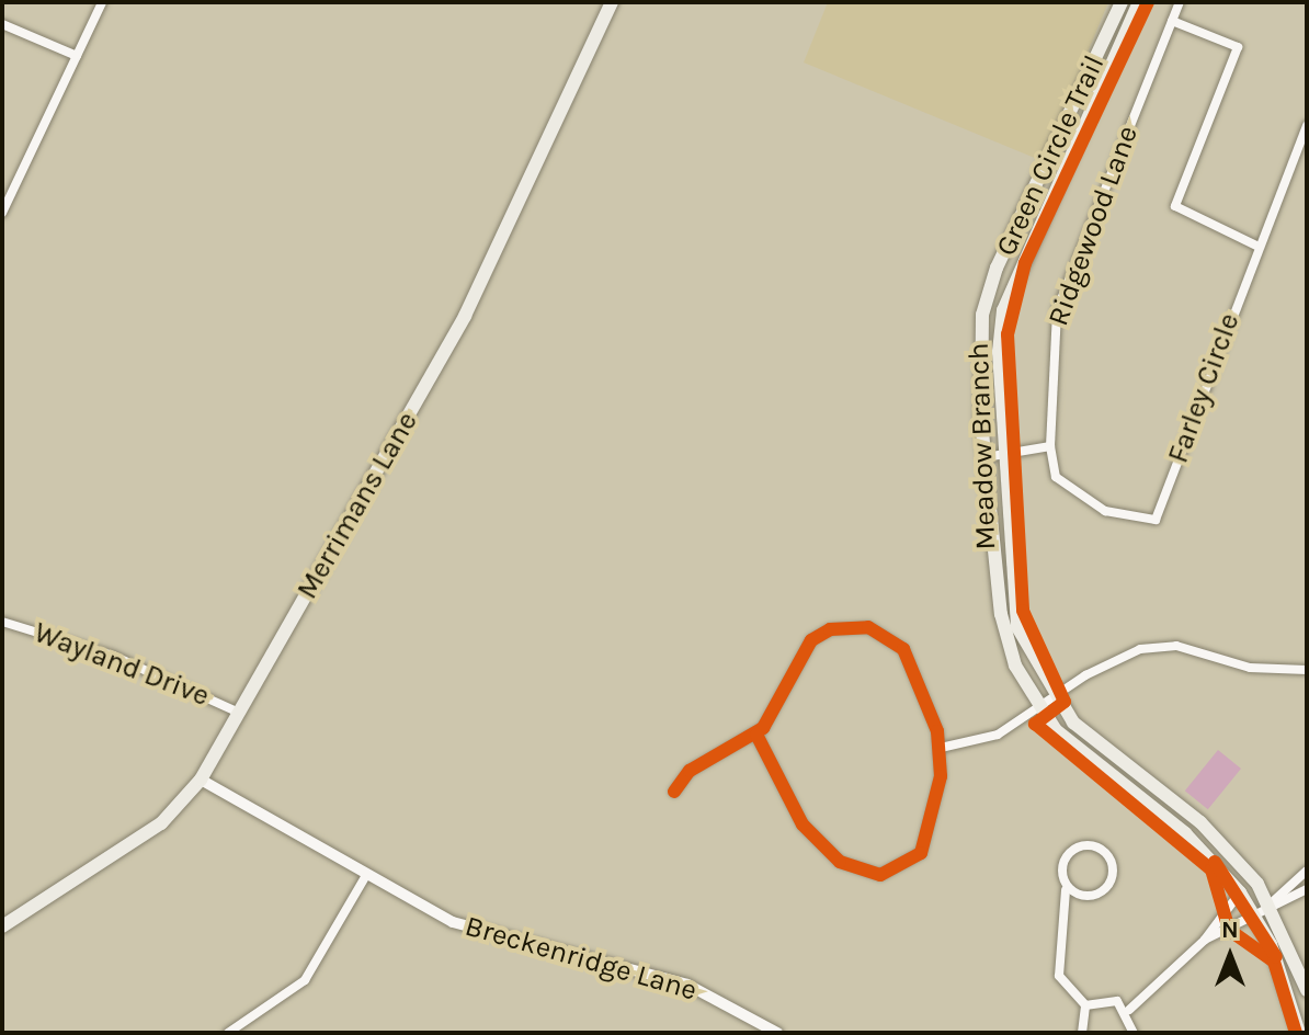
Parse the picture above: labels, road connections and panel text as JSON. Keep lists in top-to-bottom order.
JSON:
{
  "streets": {
    "main road": ["Meadow Branch", "Merrimans Lane"],
    "street": [
      "Ridgewood Lane",
      "Farley Circle",
      "Wayland Drive",
      "Breckenridge Lane"
    ],
    "cycle path": ["Green Circle Trail"]
  },
  "crossings": [
    ["Ridgewood Lane", "Farley Circle"],
    ["Merrimans Lane", "Wayland Drive"],
    ["Merrimans Lane", "Breckenridge Lane"]
  ],
  "north": "top"
}
